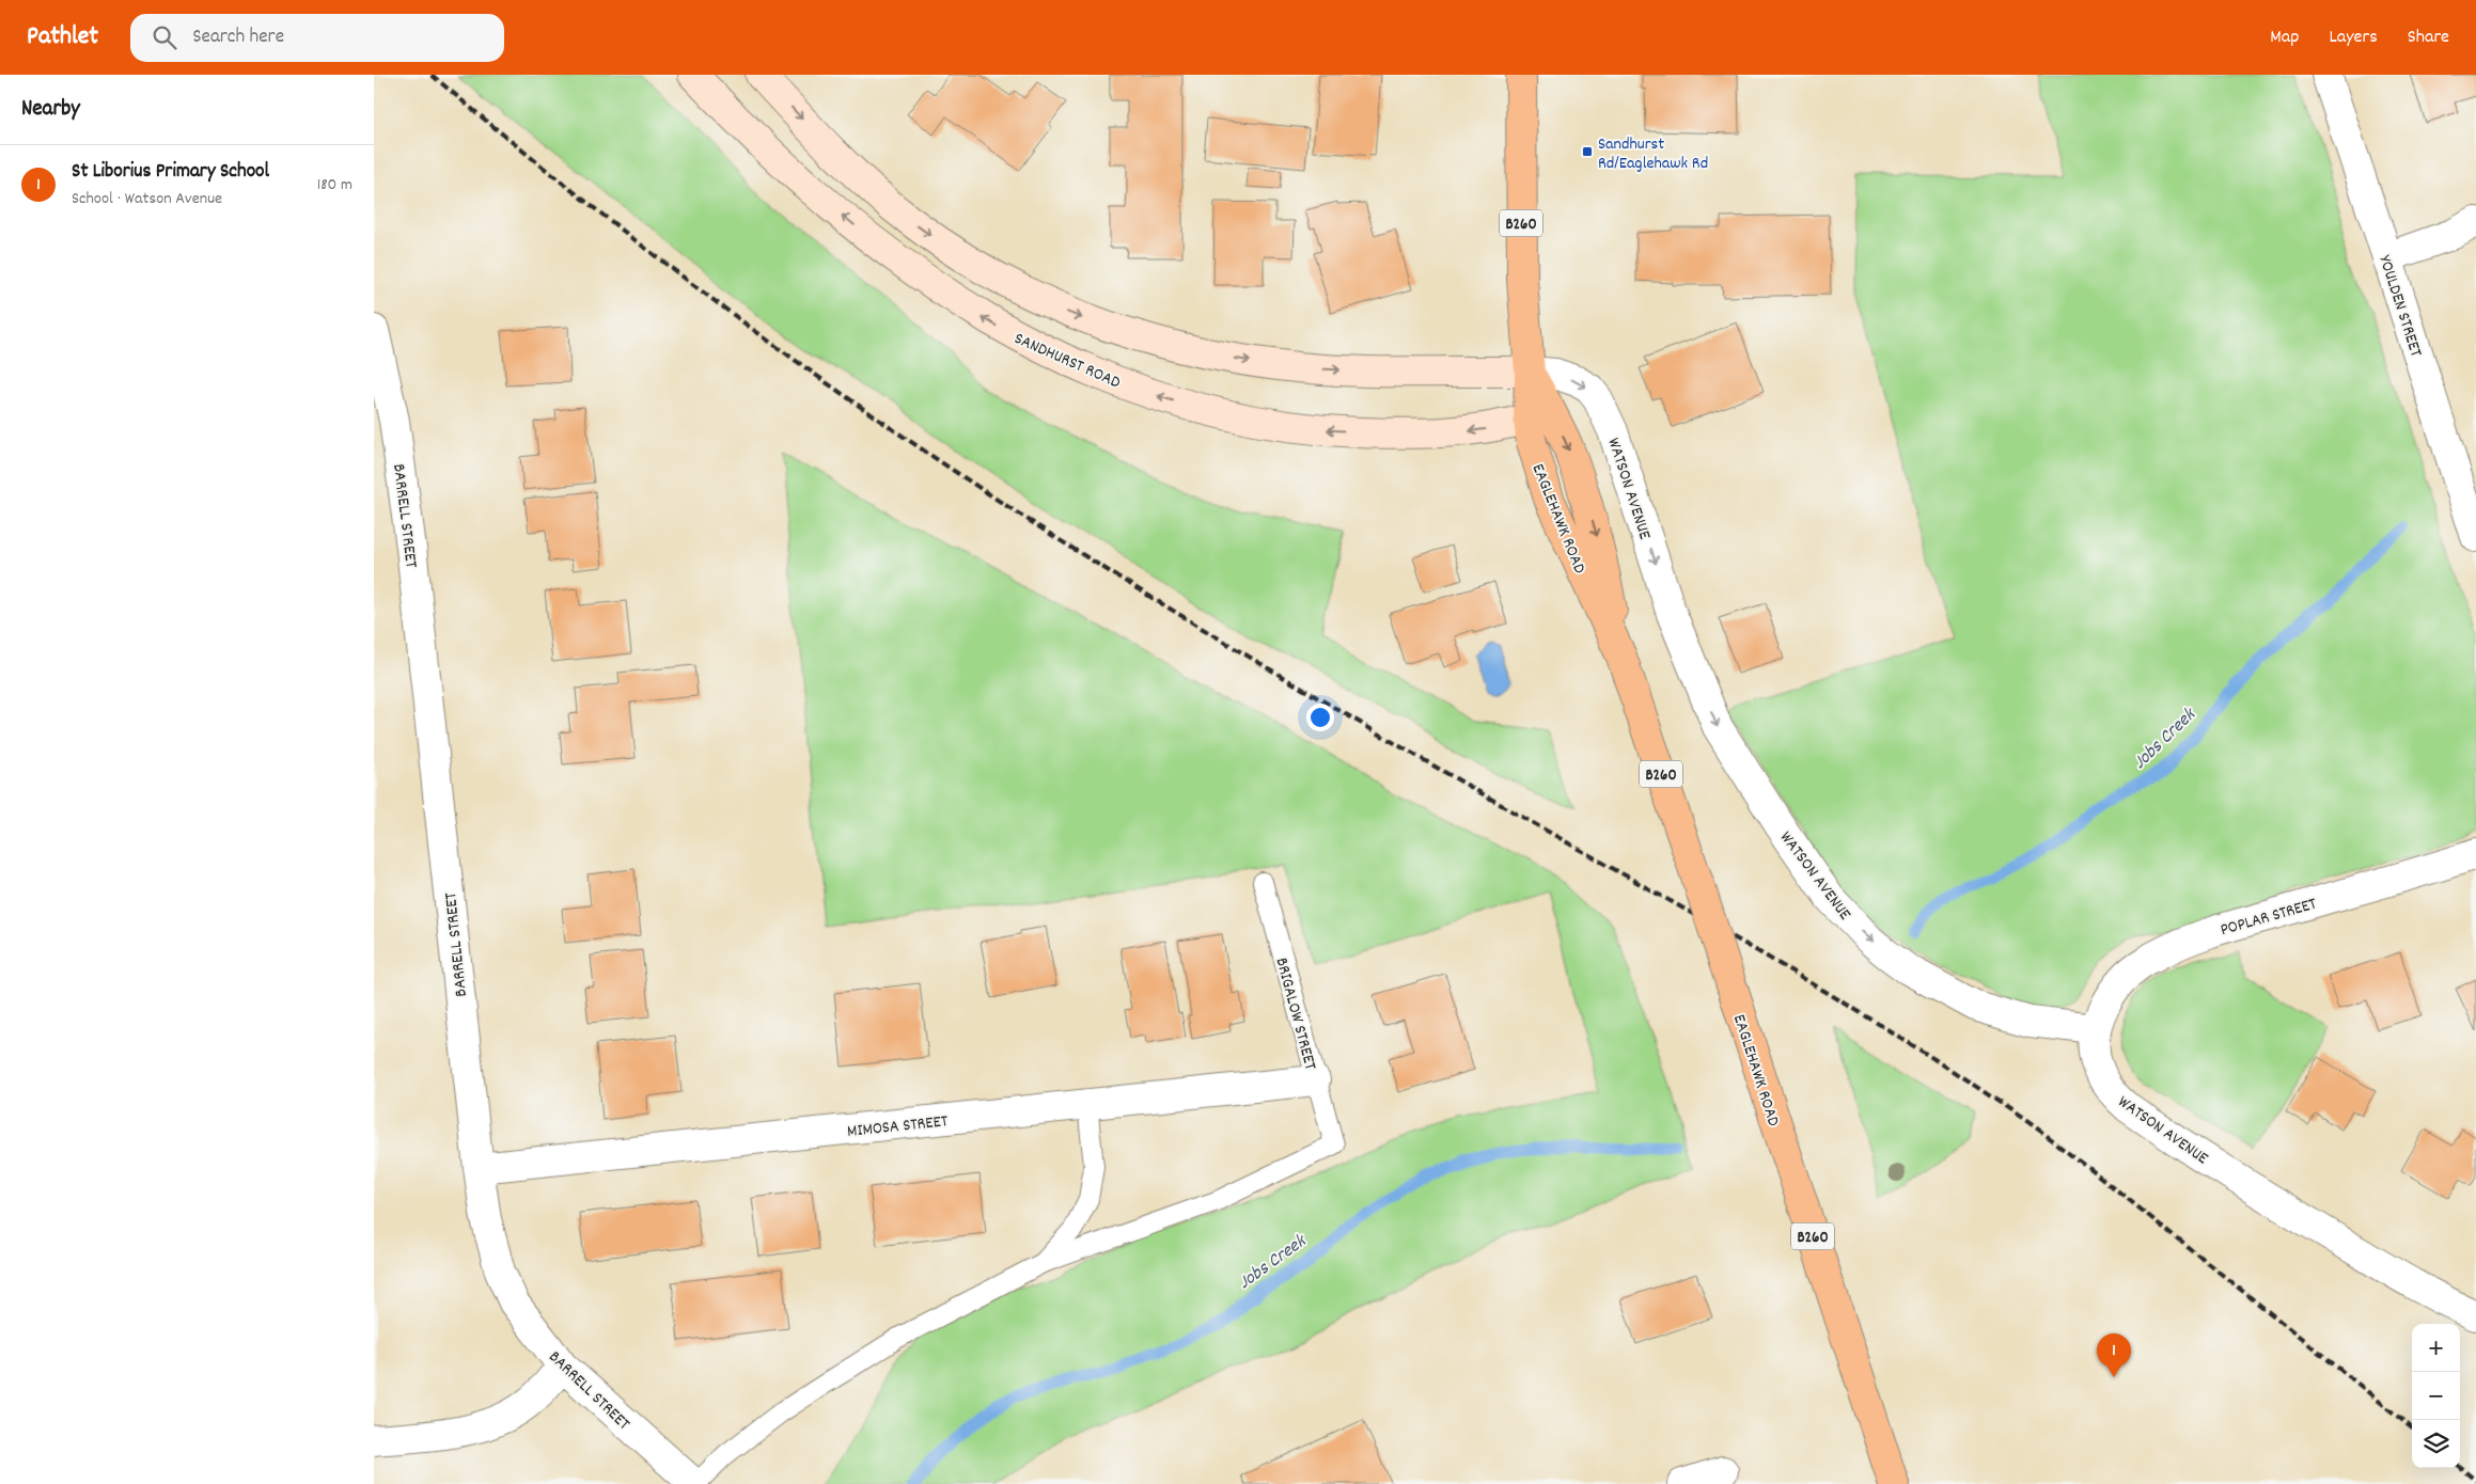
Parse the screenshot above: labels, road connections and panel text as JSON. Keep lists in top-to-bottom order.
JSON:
{
  "streets": {
    "main road": ["B260", "SANDHURST ROAD", "EAGLEHAWK ROAD"],
    "street": [
      "YOULDEN STREET",
      "WATSON AVENUE",
      "BARRELL STREET",
      "POPLAR STREET",
      "MIMOSA STREET"
    ],
    "lane": ["BRIGALOW STREET"]
  },
  "crossings": [
    ["SANDHURST ROAD", "EAGLEHAWK ROAD"],
    ["WATSON AVENUE", "EAGLEHAWK ROAD"],
    ["WATSON AVENUE", "POPLAR STREET"],
    ["BARRELL STREET", "MIMOSA STREET"],
    ["BRIGALOW STREET", "MIMOSA STREET"]
  ],
  "one_way": ["WATSON AVENUE"],
  "water": ["Jobs Creek"],
  "places": {
    "transit": ["Sandhurst Rd/Eaglehawk Rd"]
  },
  "page": {
    "header": "Pathlet",
    "search": "Search here",
    "nav": ["Map", "Layers", "Share"],
    "heading": "Nearby",
    "list": [
      {
        "mark": "1",
        "name": "St Liborius Primary School",
        "note": "School · Watson Avenue",
        "value": "180 m"
      }
    ],
    "map_buttons": ["+", "−"],
    "pins": "1"
  }
}
